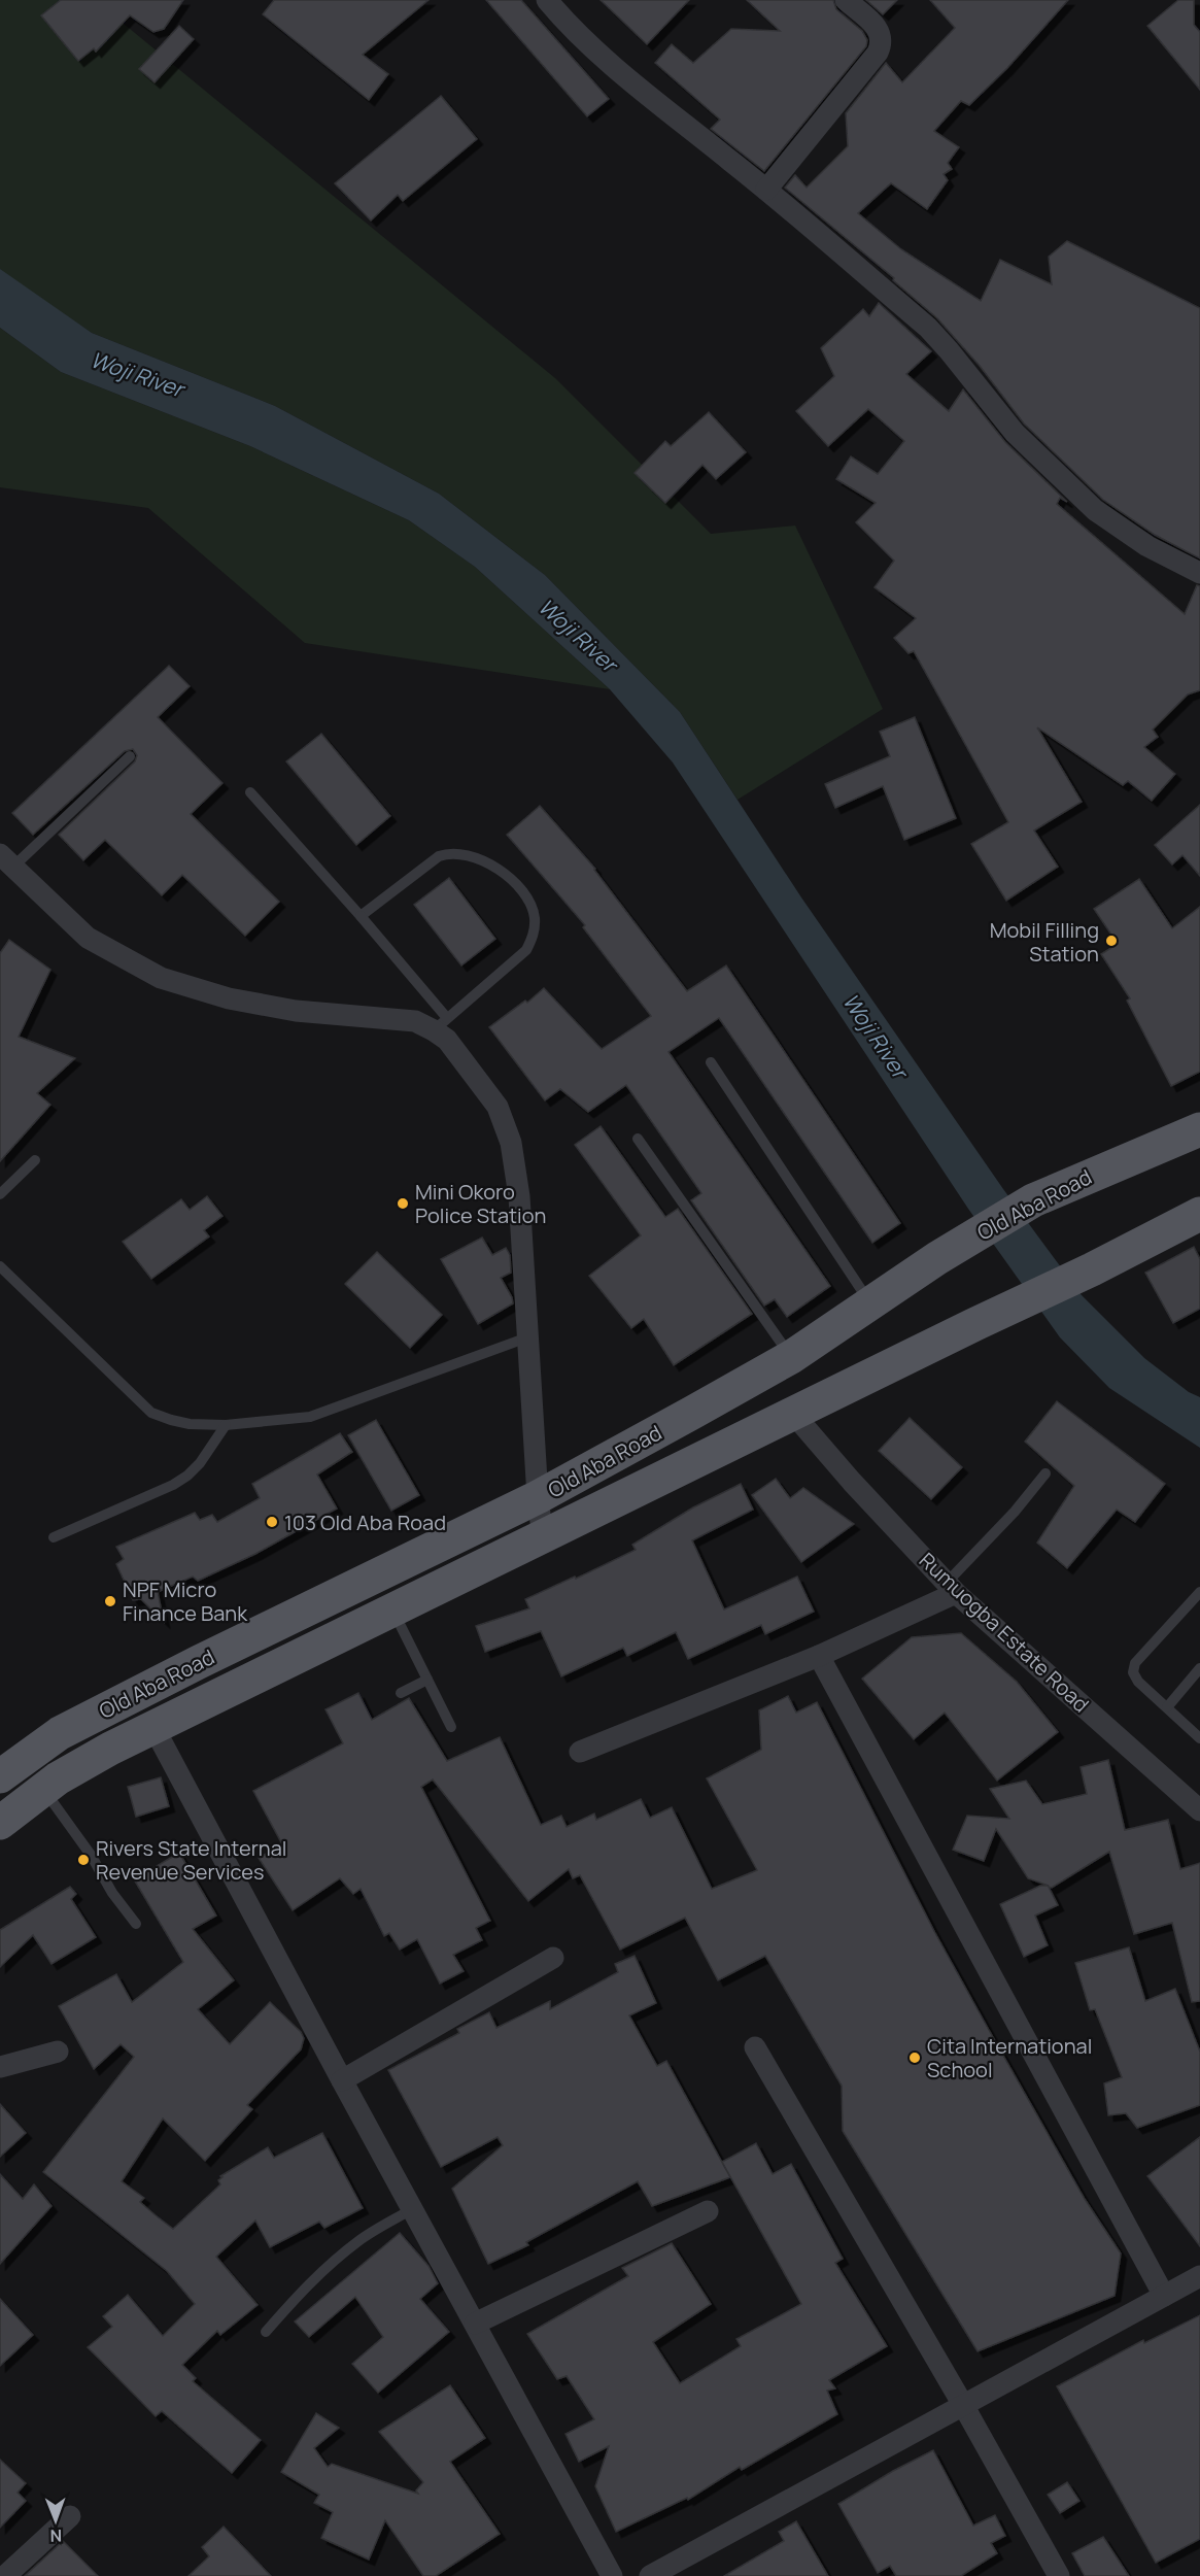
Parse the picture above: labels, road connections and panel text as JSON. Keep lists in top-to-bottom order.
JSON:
{
  "streets": {
    "main road": ["Old Aba Road"],
    "street": ["Rumuogba Estate Road"]
  },
  "crossings": [
    ["Old Aba Road", "Rumuogba Estate Road"]
  ],
  "water": ["Woji River"],
  "places": [
    "Mobil Filling Station",
    "Mini Okoro Police Station",
    "103 Old Aba Road",
    "NPF Micro Finance Bank",
    "Rivers State Internal Revenue Services",
    "Cita International School"
  ],
  "north": "bottom"
}
